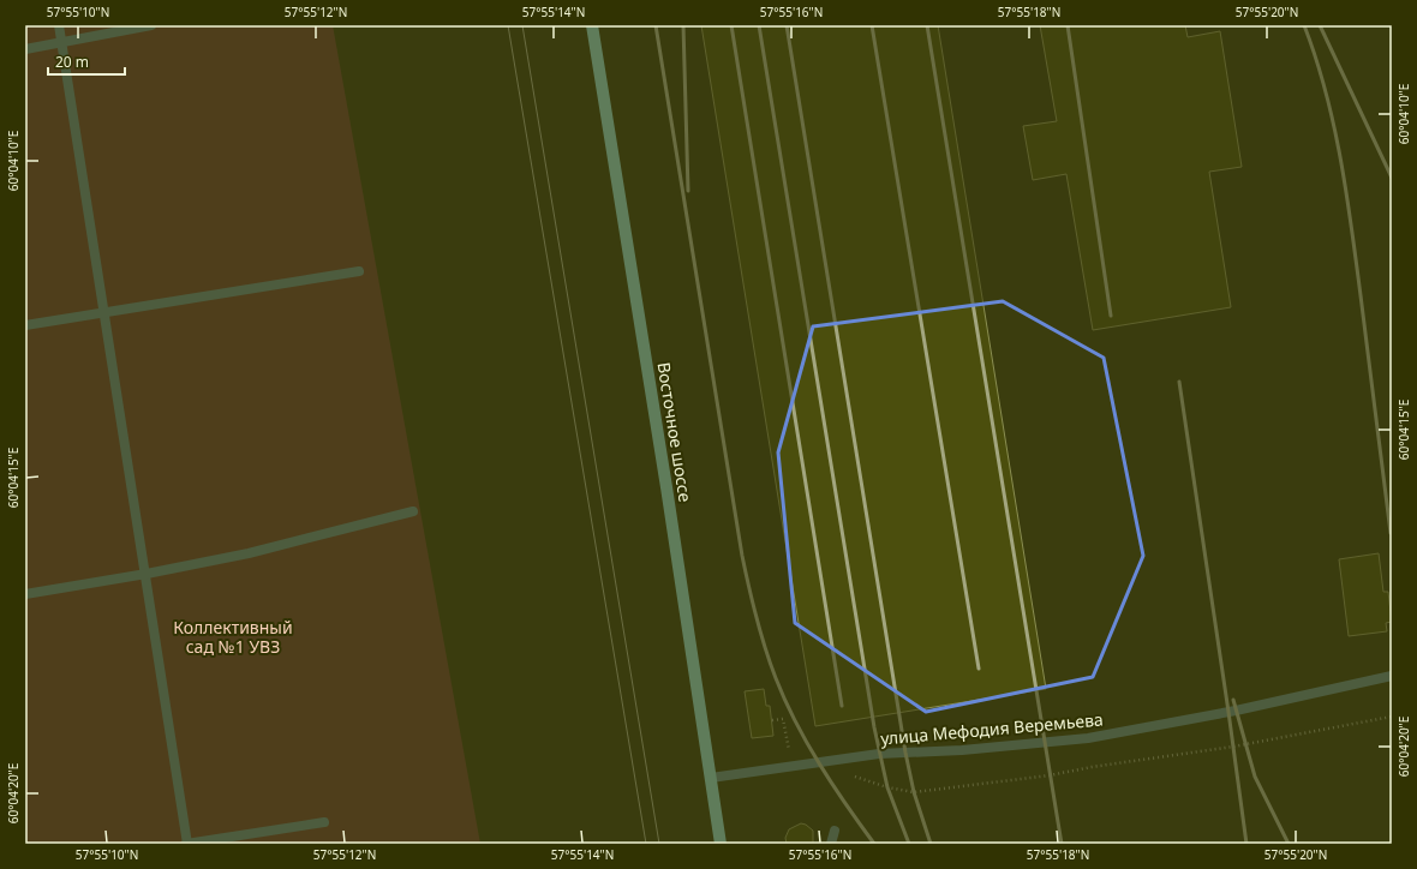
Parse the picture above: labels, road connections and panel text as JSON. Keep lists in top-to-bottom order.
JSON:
{
  "streets": {
    "main road": ["Восточное шоссе"],
    "street": ["улица Мефодия Веремьева"]
  },
  "crossings": [
    ["Восточное шоссе", "улица Мефодия Веремьева"]
  ],
  "parks": ["Коллективный сад №1 УВЗ"],
  "scale_bar": "20 m",
  "coordinates": [
    "57°55'10\"N",
    "57°55'12\"N",
    "57°55'14\"N",
    "57°55'16\"N",
    "57°55'18\"N",
    "57°55'20\"N",
    "60°04'10\"E",
    "60°04'15\"E",
    "60°04'20\"E"
  ]
}
